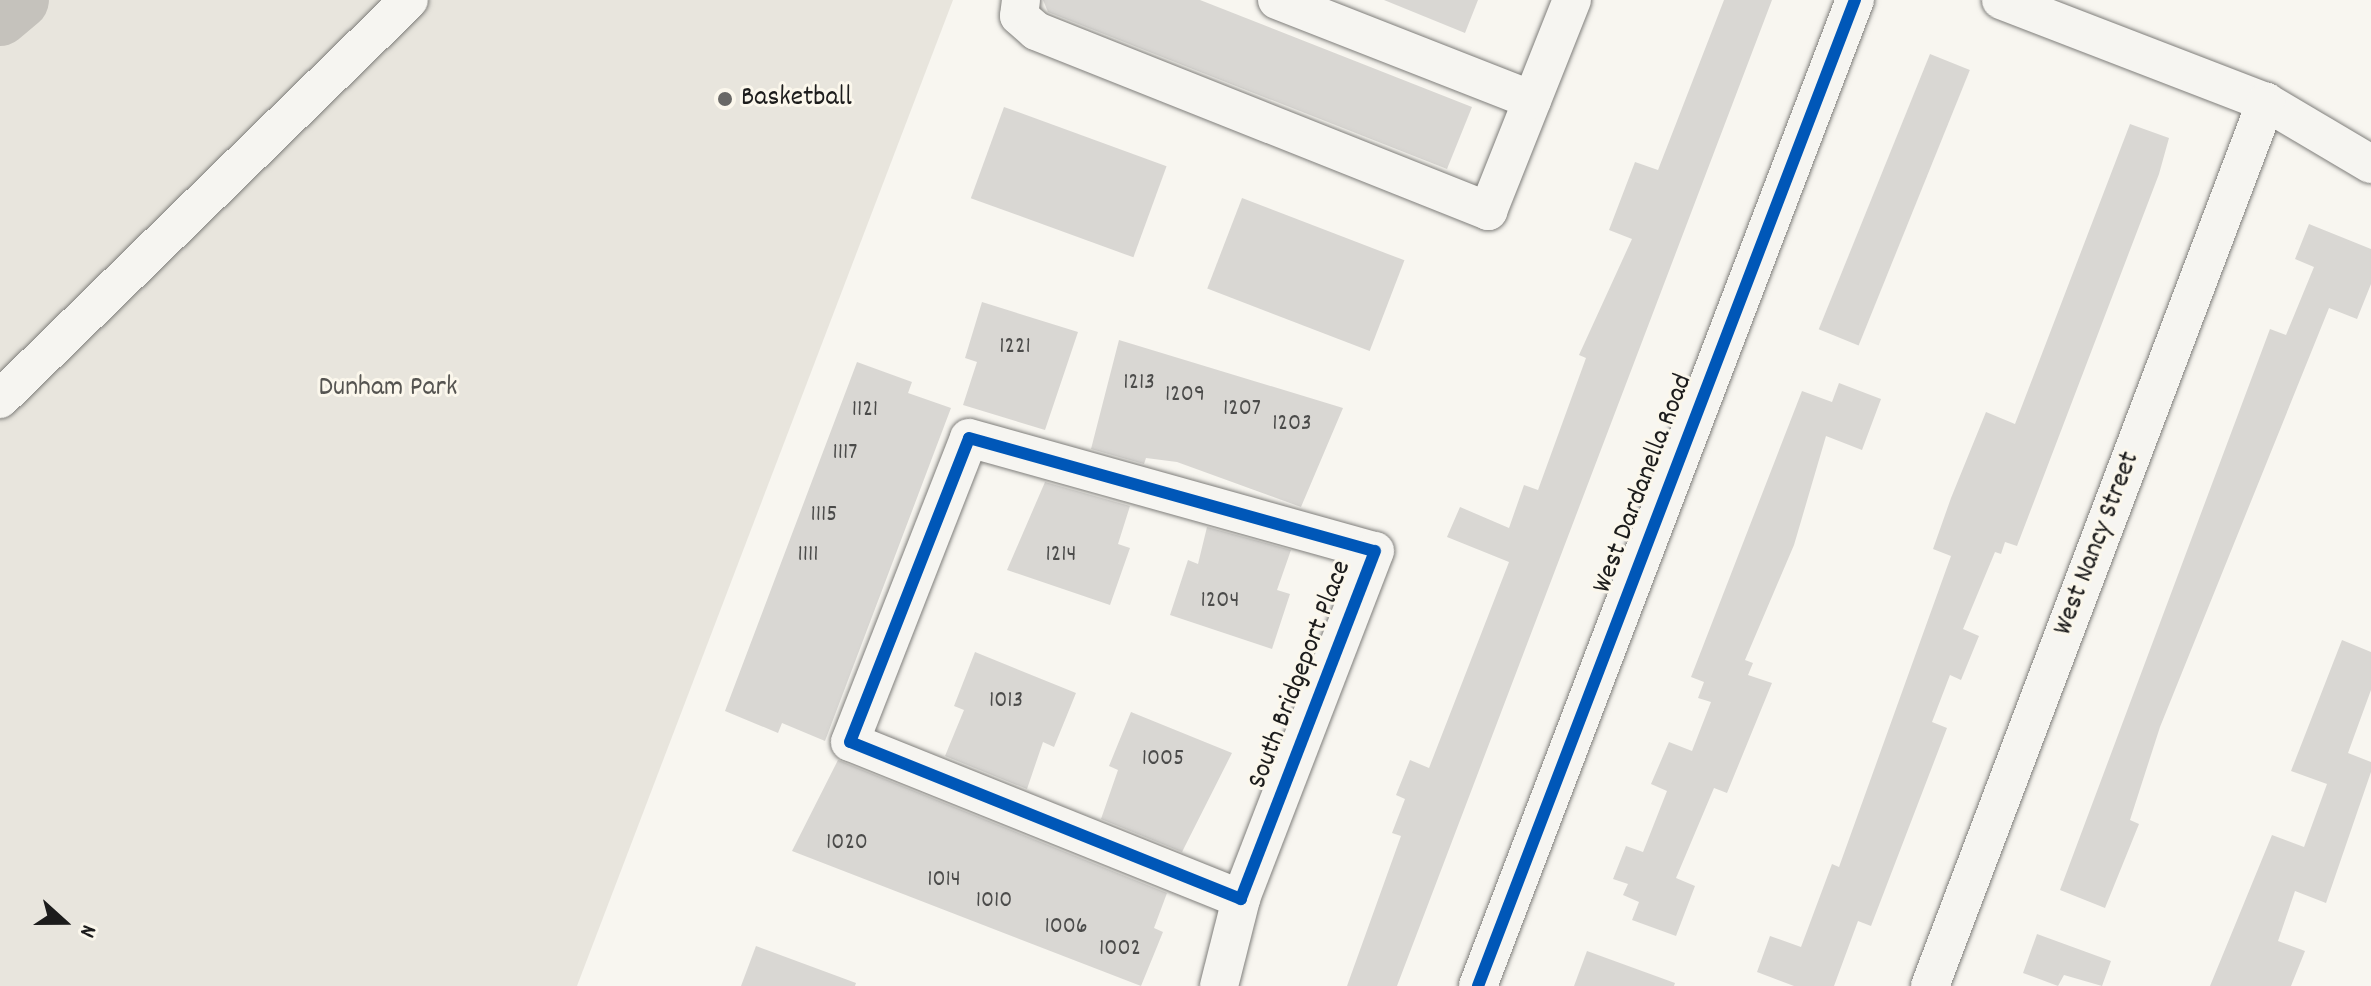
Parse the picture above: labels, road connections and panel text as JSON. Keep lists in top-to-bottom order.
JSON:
{
  "streets": {
    "street": ["West Dardanella Road", "West Nancy Street", "South Bridgeport Place"]
  },
  "parks": ["Dunham Park"],
  "places": ["Basketball"],
  "house_numbers": [
    "1221",
    "1213",
    "1209",
    "1207",
    "1121",
    "1203",
    "1117",
    "1115",
    "1111",
    "1214",
    "1204",
    "1013",
    "1005",
    "1020",
    "1014",
    "1010",
    "1006",
    "1002"
  ],
  "north": "right"
}
